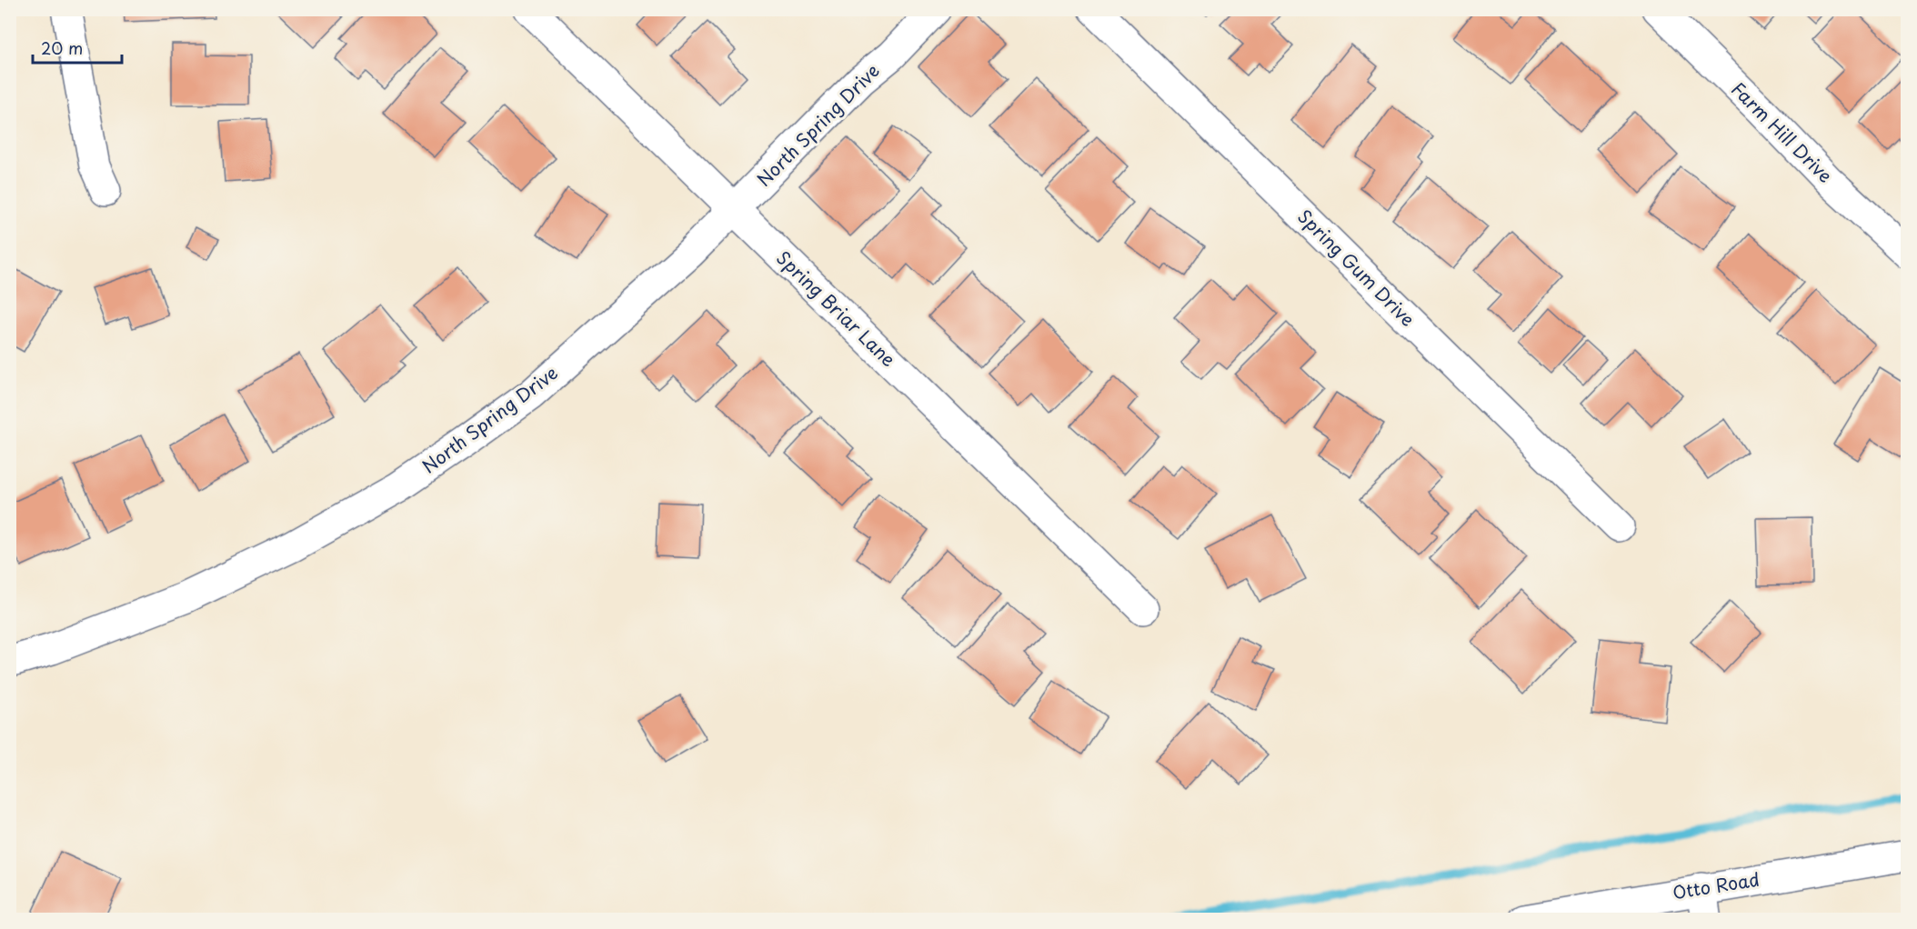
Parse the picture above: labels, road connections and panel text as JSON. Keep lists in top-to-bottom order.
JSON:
{
  "streets": {
    "street": [
      "North Spring Drive",
      "Farm Hill Drive",
      "Spring Gum Drive",
      "Spring Briar Lane",
      "Otto Road"
    ]
  },
  "crossings": [
    ["North Spring Drive", "Spring Briar Lane"]
  ],
  "scale_bar": "20 m"
}
